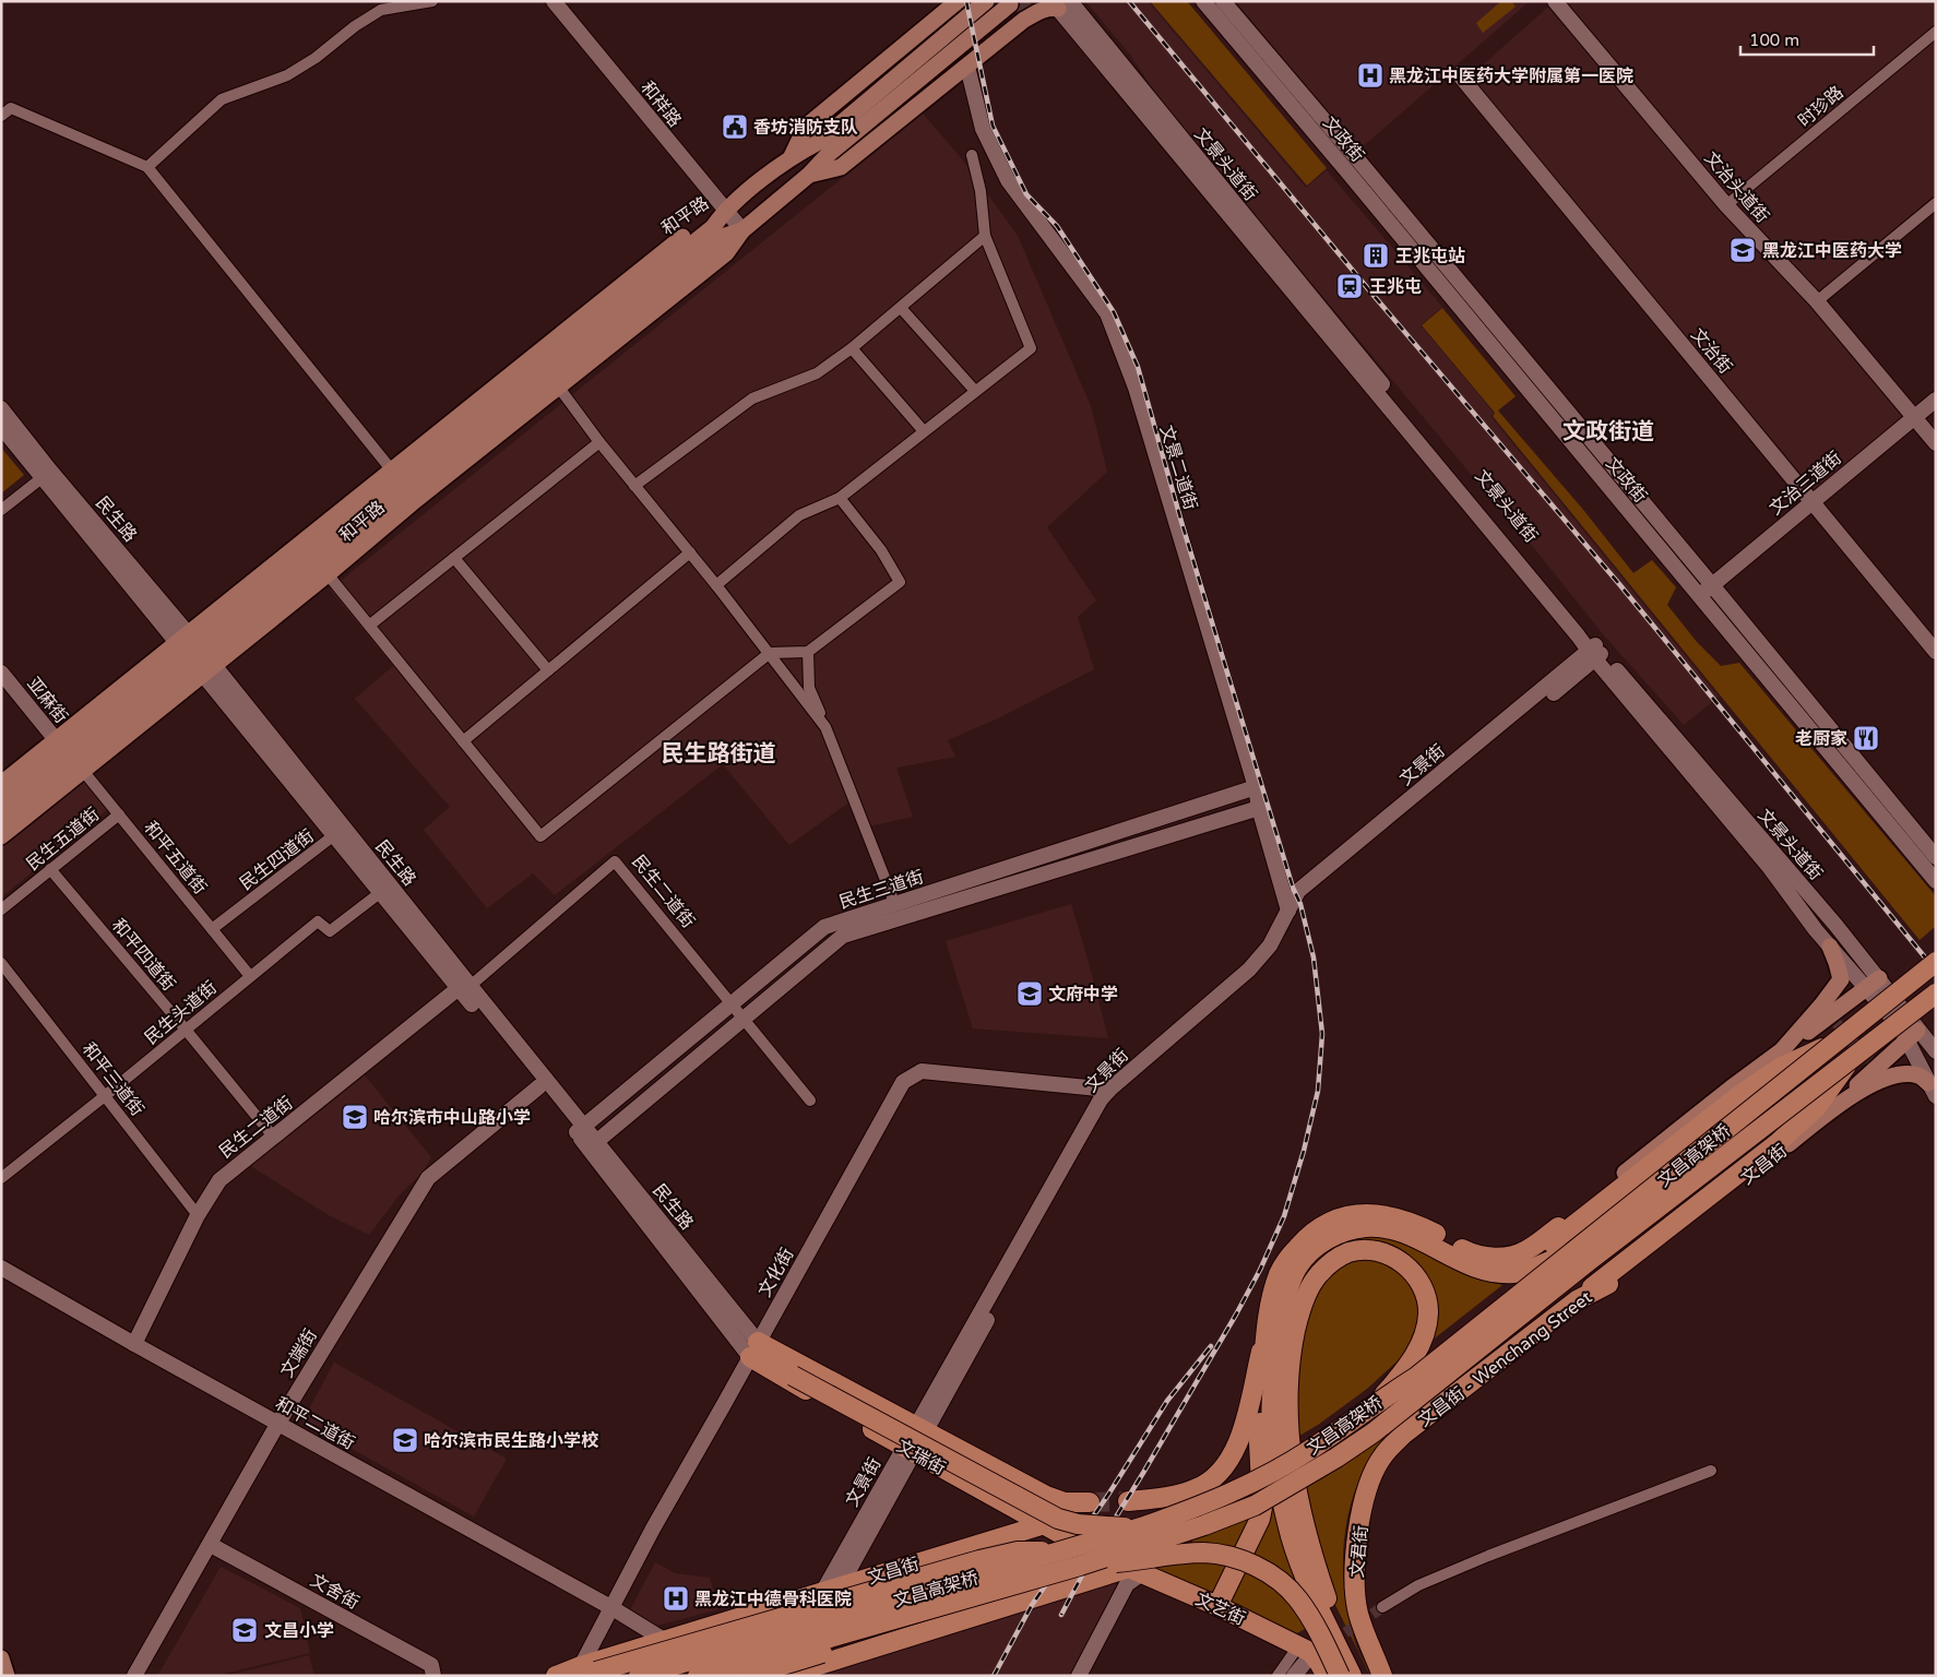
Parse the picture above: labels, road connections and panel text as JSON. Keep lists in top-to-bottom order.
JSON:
{
  "streets": {
    "highway": [
      "文昌高架桥",
      "文昌街",
      "文昌街 - Wenchang Street",
      "文瑞街",
      "文君街",
      "文艺街"
    ],
    "main road": [
      "和祥路",
      "文政街",
      "文景头道街",
      "文治头道街",
      "和平路",
      "文治街",
      "文景二道街",
      "文治三道街",
      "民生路",
      "亚麻街",
      "文景街",
      "民生三道街",
      "民生二道街",
      "文化街",
      "文端街",
      "和平二道街",
      "文舍街"
    ],
    "street": [
      "时珍路",
      "民生五道街",
      "和平五道街",
      "民生四道街",
      "和平四道街",
      "民生头道街",
      "和平三道街"
    ]
  },
  "crossings": [
    ["和祥路", "和平路"],
    ["时珍路", "文治头道街"],
    ["文政街", "文治三道街"],
    ["文景头道街", "文景街"],
    ["文景头道街", "文昌街"],
    ["文治头道街", "文治三道街"],
    ["和平路", "民生路"],
    ["和平路", "亚麻街"],
    ["和平路", "和平五道街"],
    ["文治街", "文治三道街"],
    ["文景二道街", "文景街"],
    ["文景二道街", "民生三道街"],
    ["民生路", "民生四道街"],
    ["民生路", "民生三道街"],
    ["民生路", "民生二道街"],
    ["民生路", "民生头道街"],
    ["民生路", "文化街"],
    ["民生路", "文端街"],
    ["民生路", "文瑞街"],
    ["亚麻街", "和平五道街"],
    ["文景街", "文昌街"],
    ["文景街", "文化街"],
    ["文景街", "文瑞街"],
    ["民生五道街", "和平五道街"],
    ["民生五道街", "和平四道街"],
    ["和平五道街", "民生四道街"],
    ["和平五道街", "民生头道街"],
    ["民生三道街", "民生二道街"],
    ["民生二道街", "和平四道街"],
    ["民生二道街", "和平三道街"],
    ["民生二道街", "和平二道街"],
    ["和平四道街", "民生头道街"],
    ["民生头道街", "和平三道街"],
    ["文昌高架桥", "文瑞街"],
    ["文昌高架桥", "文艺街"],
    ["文昌街", "文化街"],
    ["文昌街", "文昌街 - Wenchang Street"],
    ["文昌街", "和平二道街"],
    ["文昌街", "文瑞街"],
    ["文化街", "和平二道街"],
    ["文化街", "文瑞街"],
    ["文端街", "和平二道街"],
    ["文端街", "文舍街"],
    ["文昌街 - Wenchang Street", "文君街"],
    ["文瑞街", "文艺街"]
  ],
  "districts": ["文政街道", "民生路街道"],
  "places": {
    "hospital": ["黑龙江中医药大学附属第一医院", "黑龙江中德骨科医院"],
    "public building": ["香坊消防支队"],
    "school or university": [
      "黑龙江中医药大学",
      "文府中学",
      "哈尔滨市中山路小学",
      "哈尔滨市民生路小学校",
      "文昌小学"
    ],
    "building": ["王兆屯站"],
    "station": ["王兆屯"],
    "restaurant": ["老厨家"]
  },
  "scale_bar": "100 m"
}
